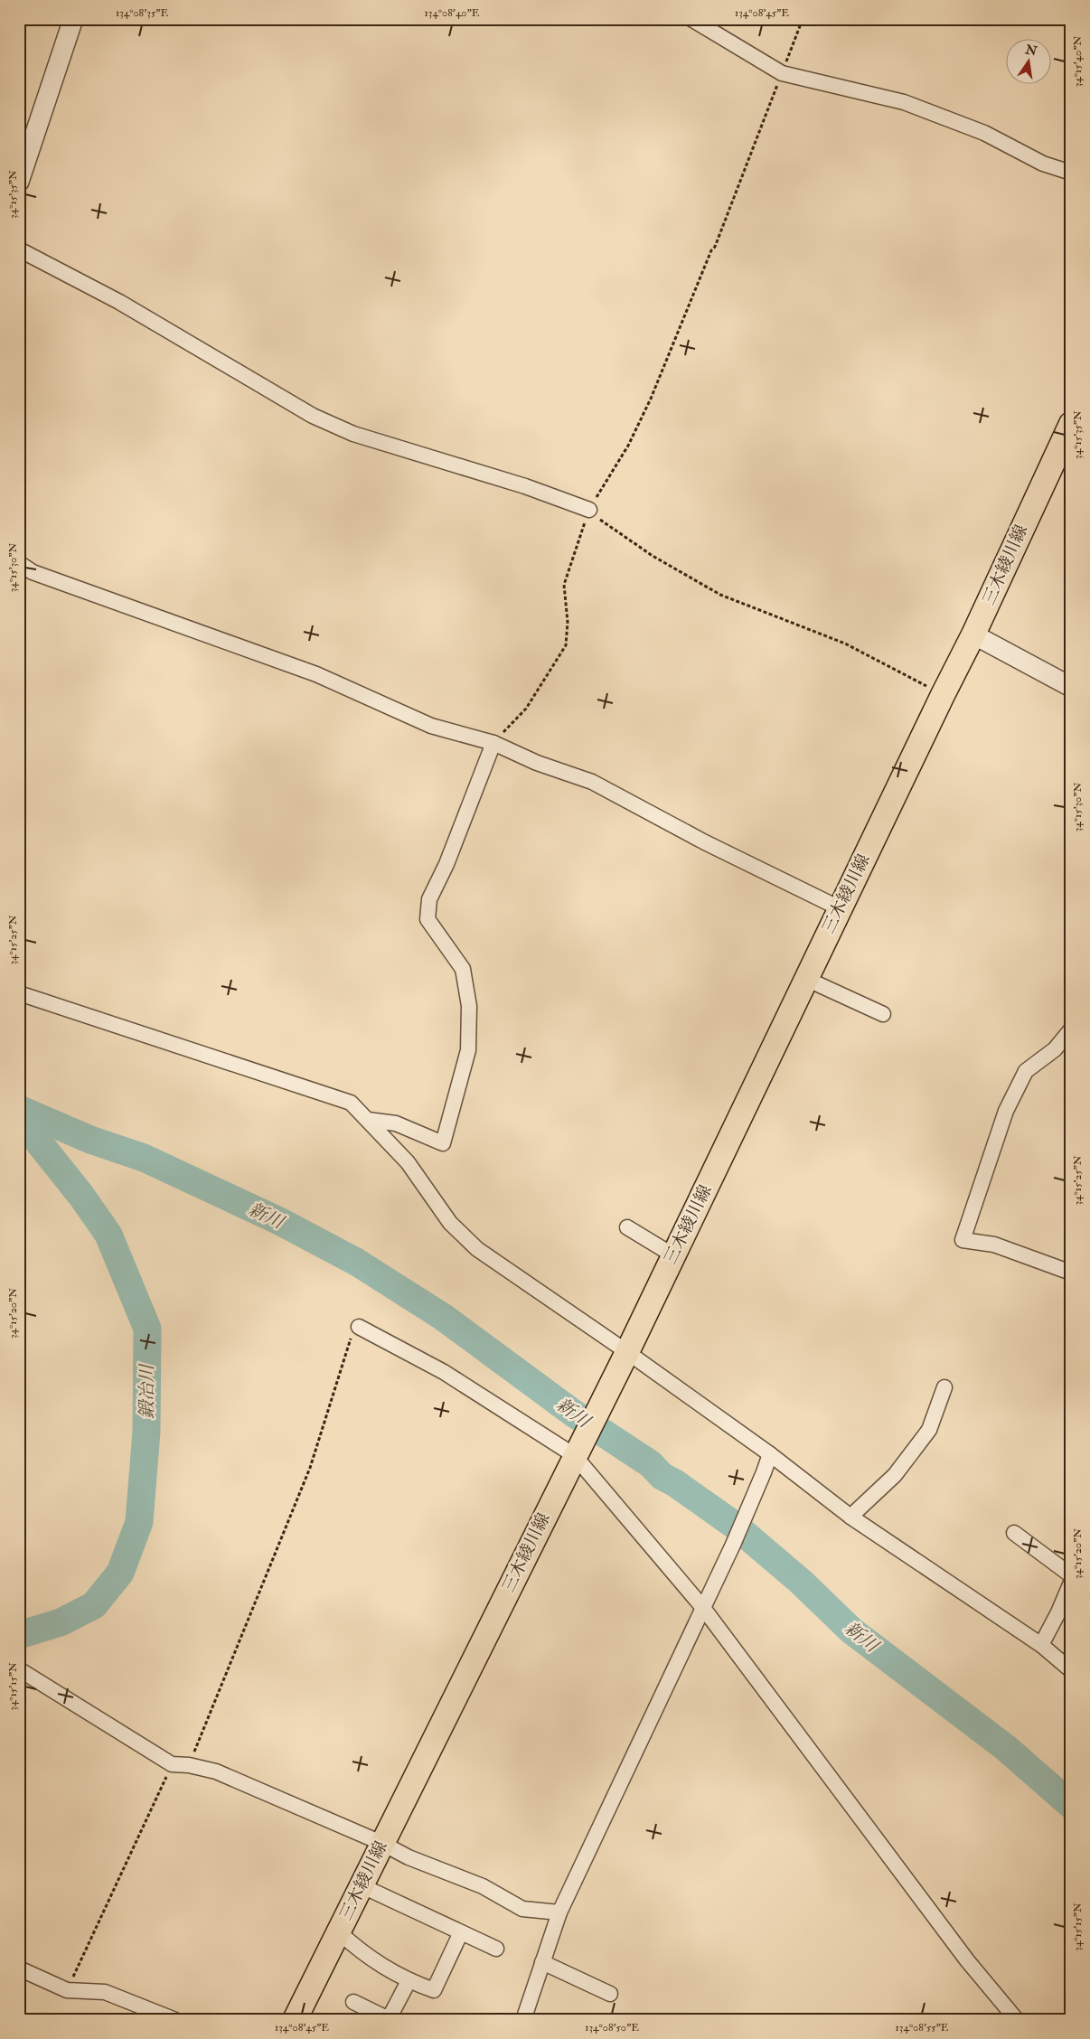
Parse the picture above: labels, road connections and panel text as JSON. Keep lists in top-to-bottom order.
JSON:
{
  "streets": {
    "main road": ["三木綾川線"]
  },
  "water": ["新川", "鍛冶川"],
  "north": "top",
  "coordinates": [
    "134°08'35\"E",
    "134°08'40\"E",
    "134°08'45\"E",
    "34°15'40\"N",
    "34°15'35\"N",
    "34°15'30\"N",
    "34°15'25\"N",
    "34°15'20\"N",
    "34°15'15\"N",
    "134°08'50\"E",
    "134°08'55\"E"
  ]
}
